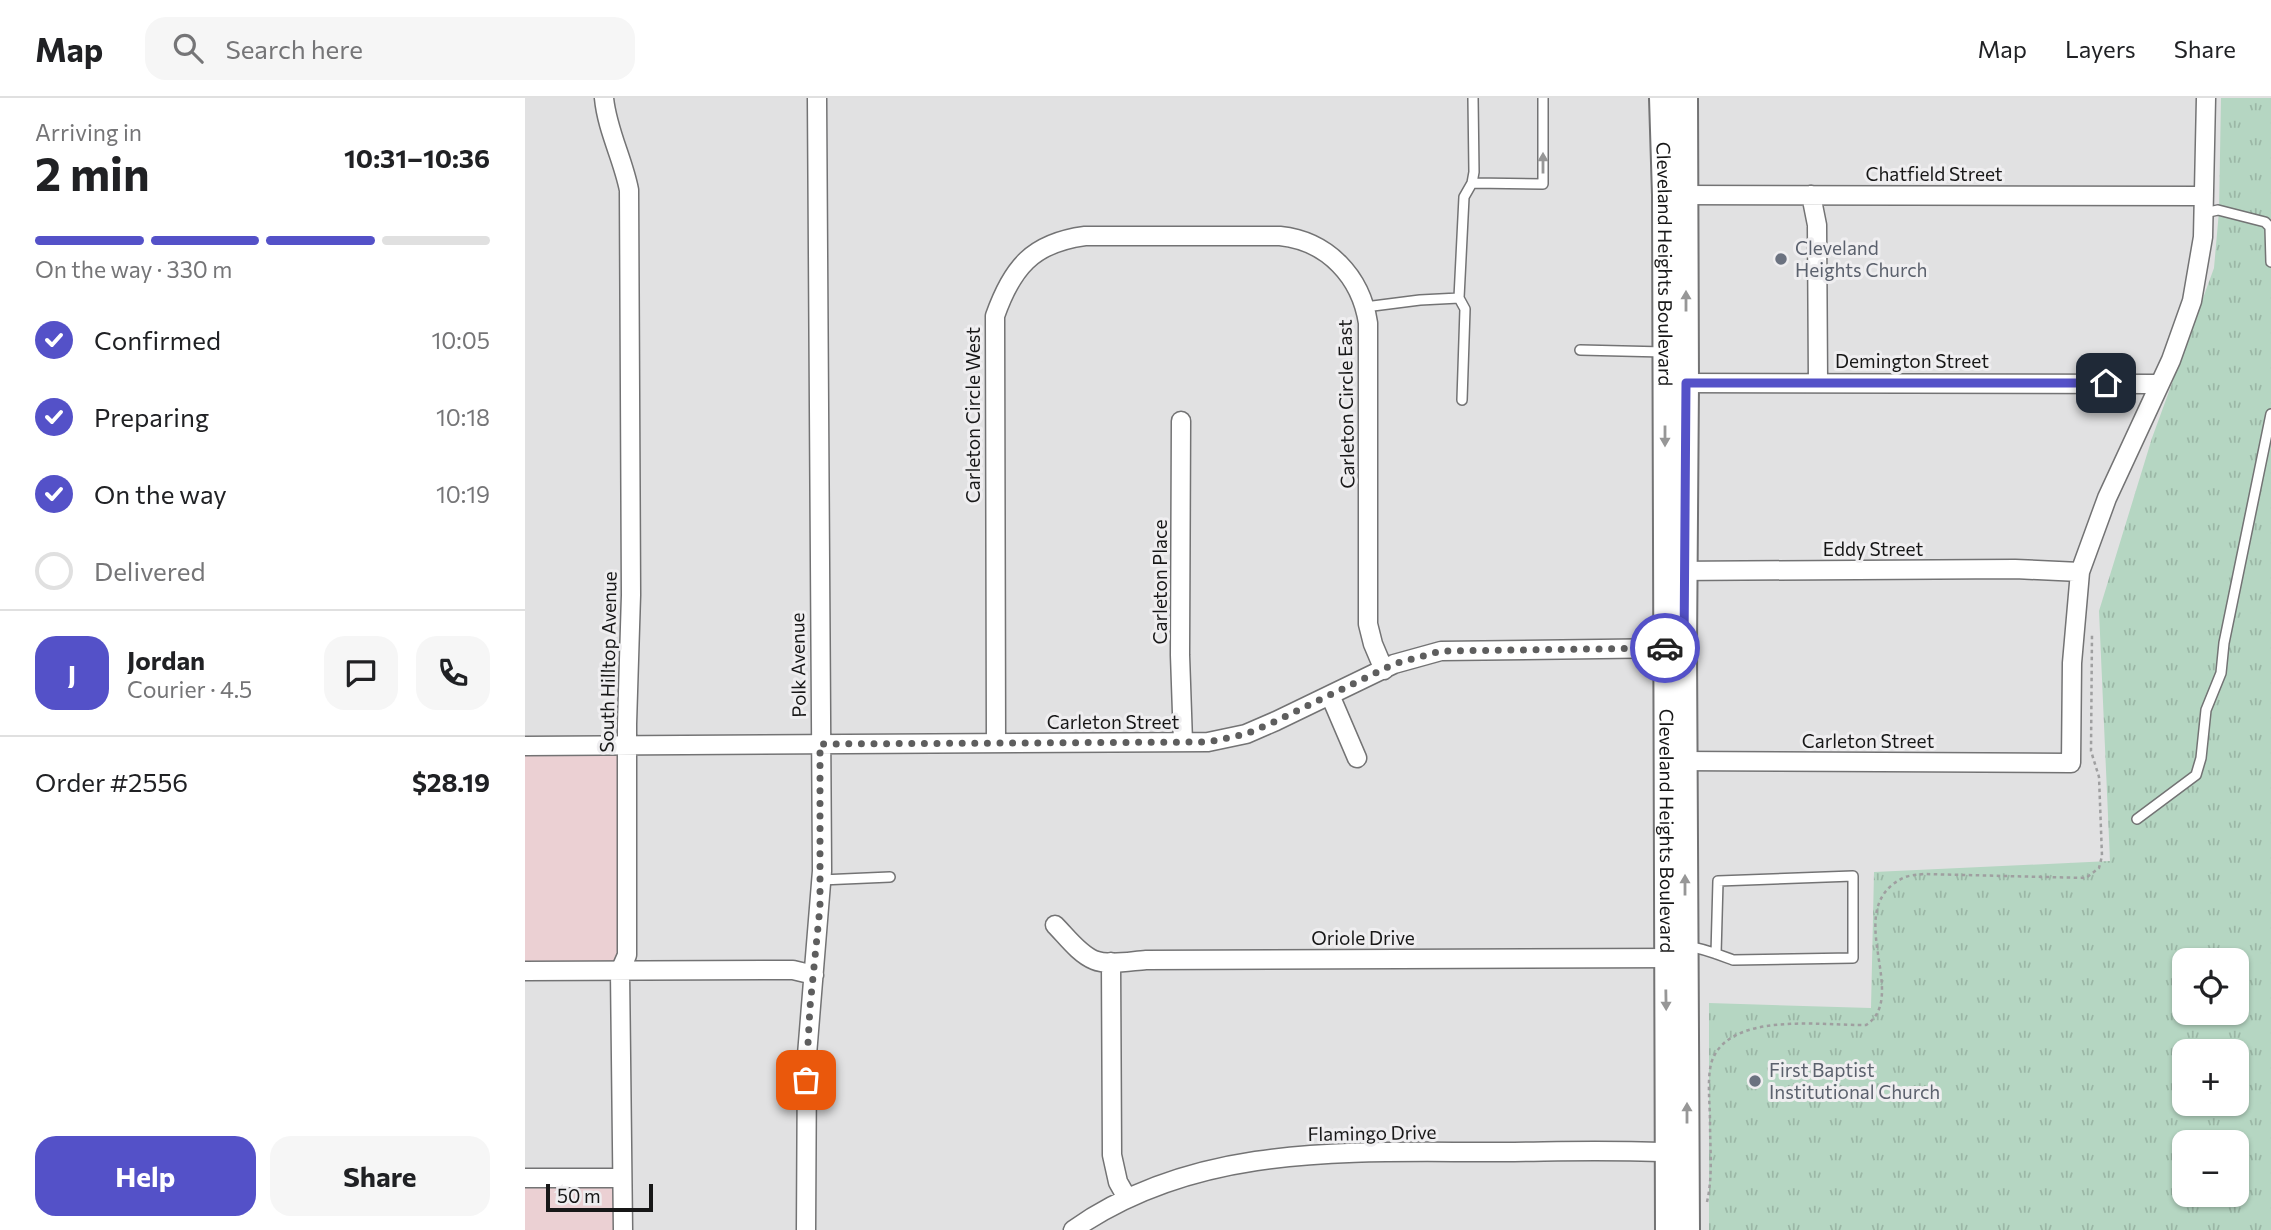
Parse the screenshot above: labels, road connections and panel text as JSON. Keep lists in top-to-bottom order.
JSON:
{
  "streets": {
    "street": [
      "Chatfield Street",
      "Cleveland Heights Boulevard",
      "Demington Street",
      "Carleton Circle East",
      "Carleton Circle West",
      "Eddy Street",
      "Carleton Place",
      "South Hilltop Avenue",
      "Polk Avenue",
      "Carleton Street",
      "Oriole Drive",
      "Flamingo Drive"
    ]
  },
  "crossings": [
    ["Chatfield Street", "Cleveland Heights Boulevard"],
    ["Cleveland Heights Boulevard", "Demington Street"],
    ["Cleveland Heights Boulevard", "Eddy Street"],
    ["Cleveland Heights Boulevard", "Carleton Street"],
    ["Cleveland Heights Boulevard", "Oriole Drive"],
    ["Cleveland Heights Boulevard", "Flamingo Drive"],
    ["Carleton Circle East", "Carleton Circle West"],
    ["Carleton Circle East", "Carleton Street"],
    ["Carleton Circle West", "Carleton Street"],
    ["Eddy Street", "Carleton Street"],
    ["Carleton Place", "Carleton Street"],
    ["South Hilltop Avenue", "Carleton Street"],
    ["Polk Avenue", "Carleton Street"]
  ],
  "places": ["Cleveland Heights Church", "First Baptist Institutional Church"],
  "scale_bar": "50 m",
  "page": {
    "header": "Map",
    "search": "Search here",
    "nav": ["Map", "Layers", "Share"],
    "heading": ["2 min", "Arriving in", "10:31–10:36"],
    "panel": [
      "Jordan",
      "Courier · 4.5",
      "Order #2556",
      "$28.19"
    ],
    "bar": "On the way · 330 m",
    "list": [
      ["Confirmed", "10:05"],
      ["Preparing", "10:18"],
      ["On the way", "10:19"],
      "Delivered"
    ],
    "round": "J",
    "map_buttons": ["+", "−"],
    "buttons": ["Help", "Share"],
    "scale": "50 m"
  }
}
